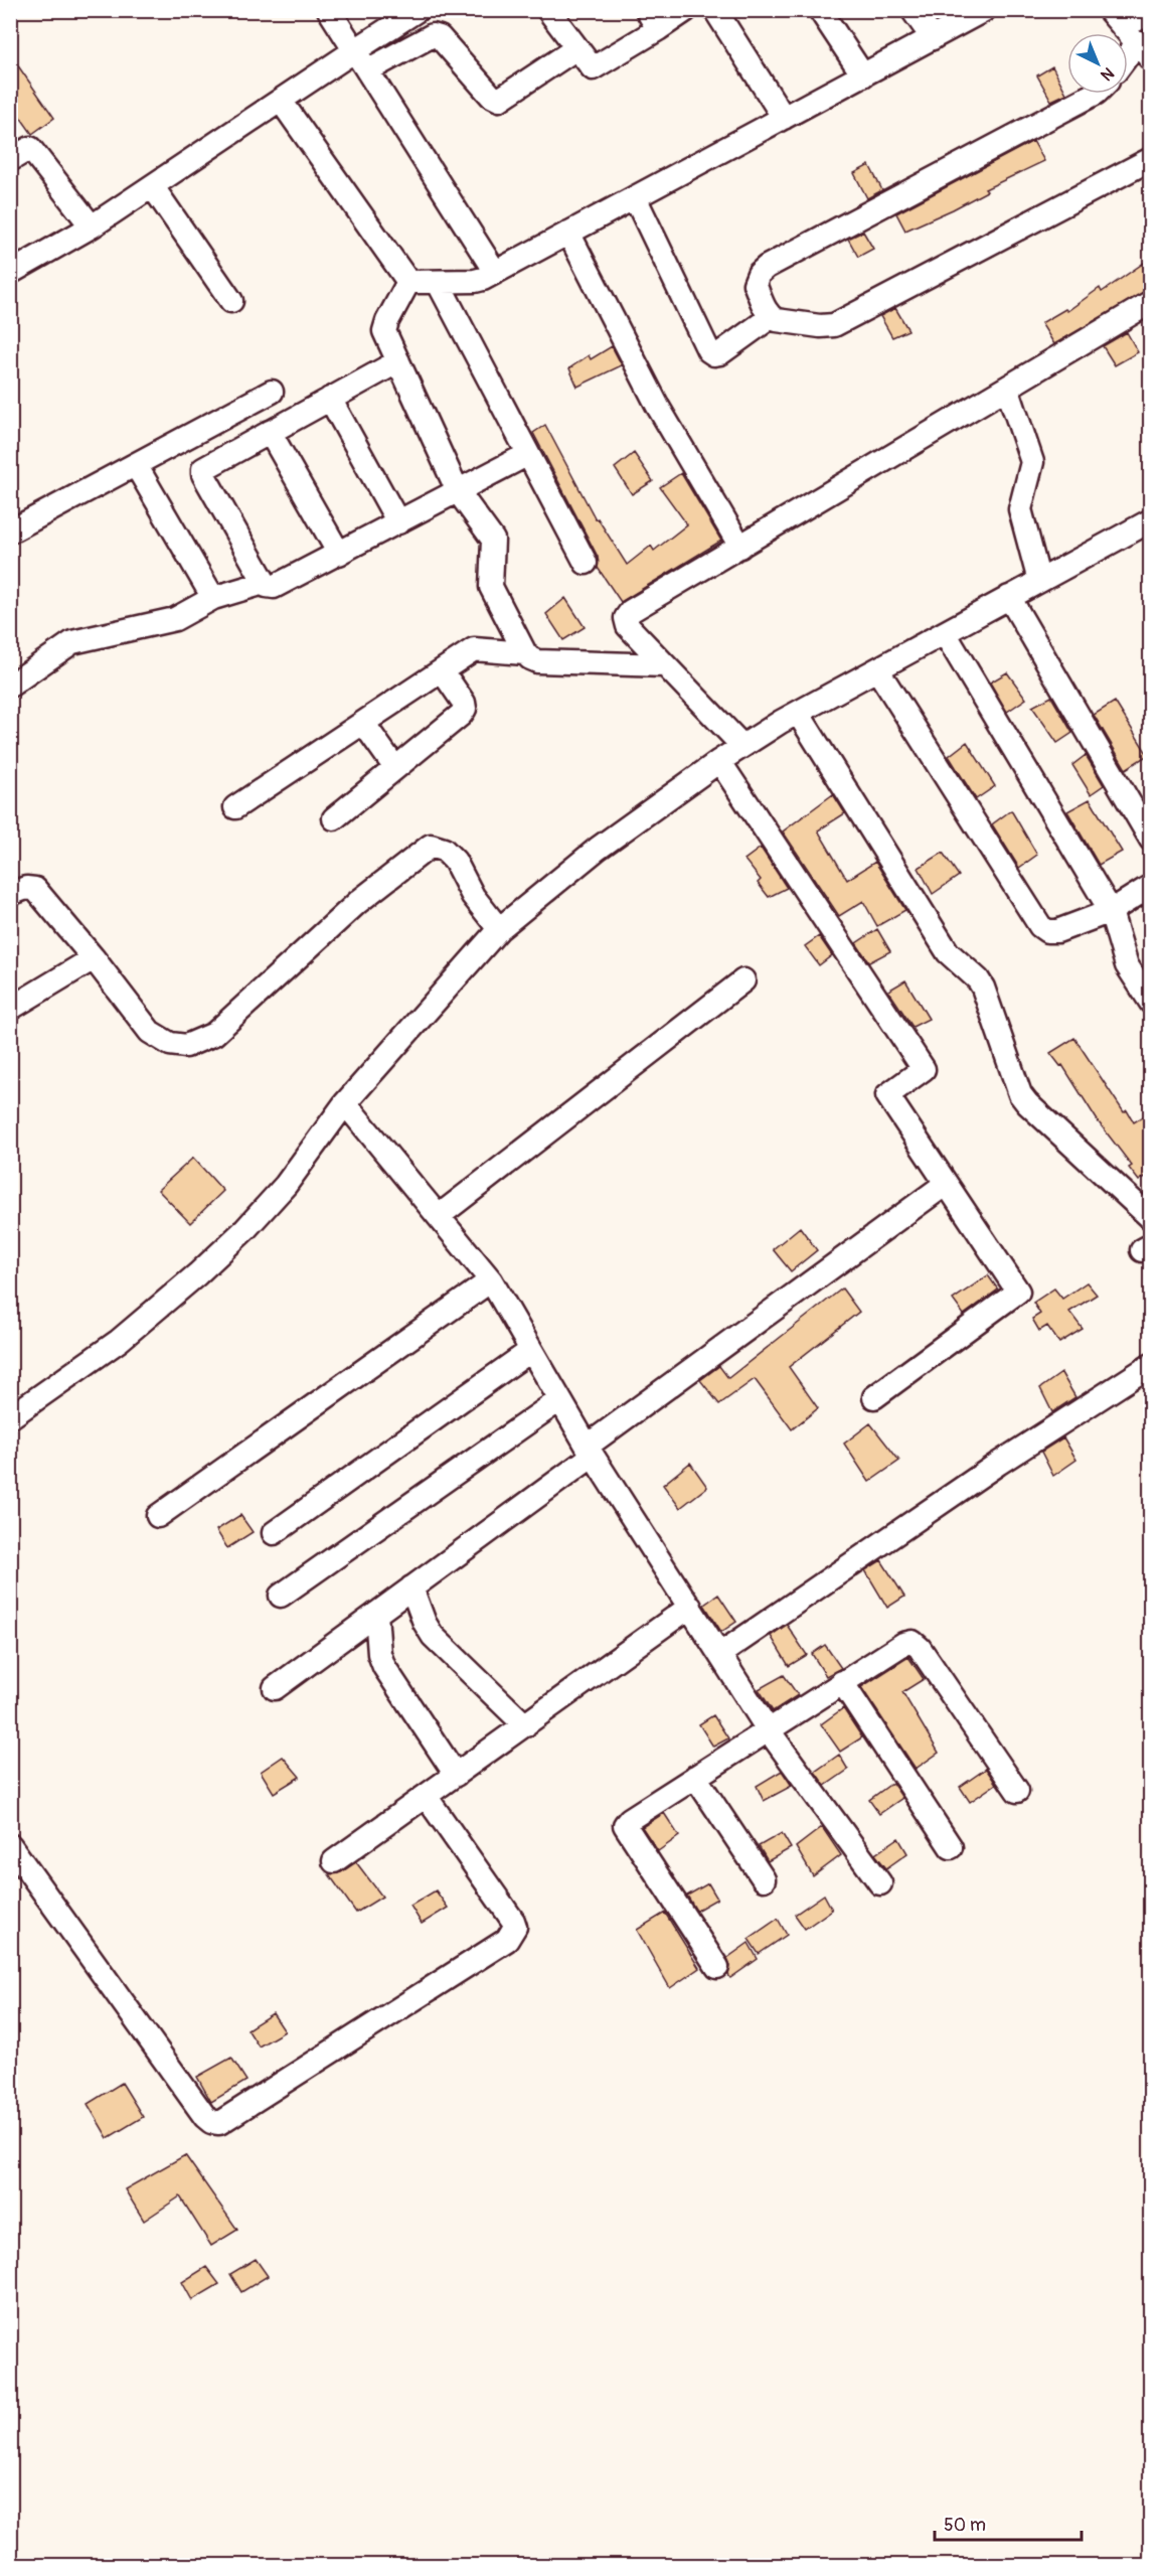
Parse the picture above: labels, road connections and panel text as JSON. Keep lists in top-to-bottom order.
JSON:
{
  "scale_bar": "50 m",
  "north": "bottom right"
}
